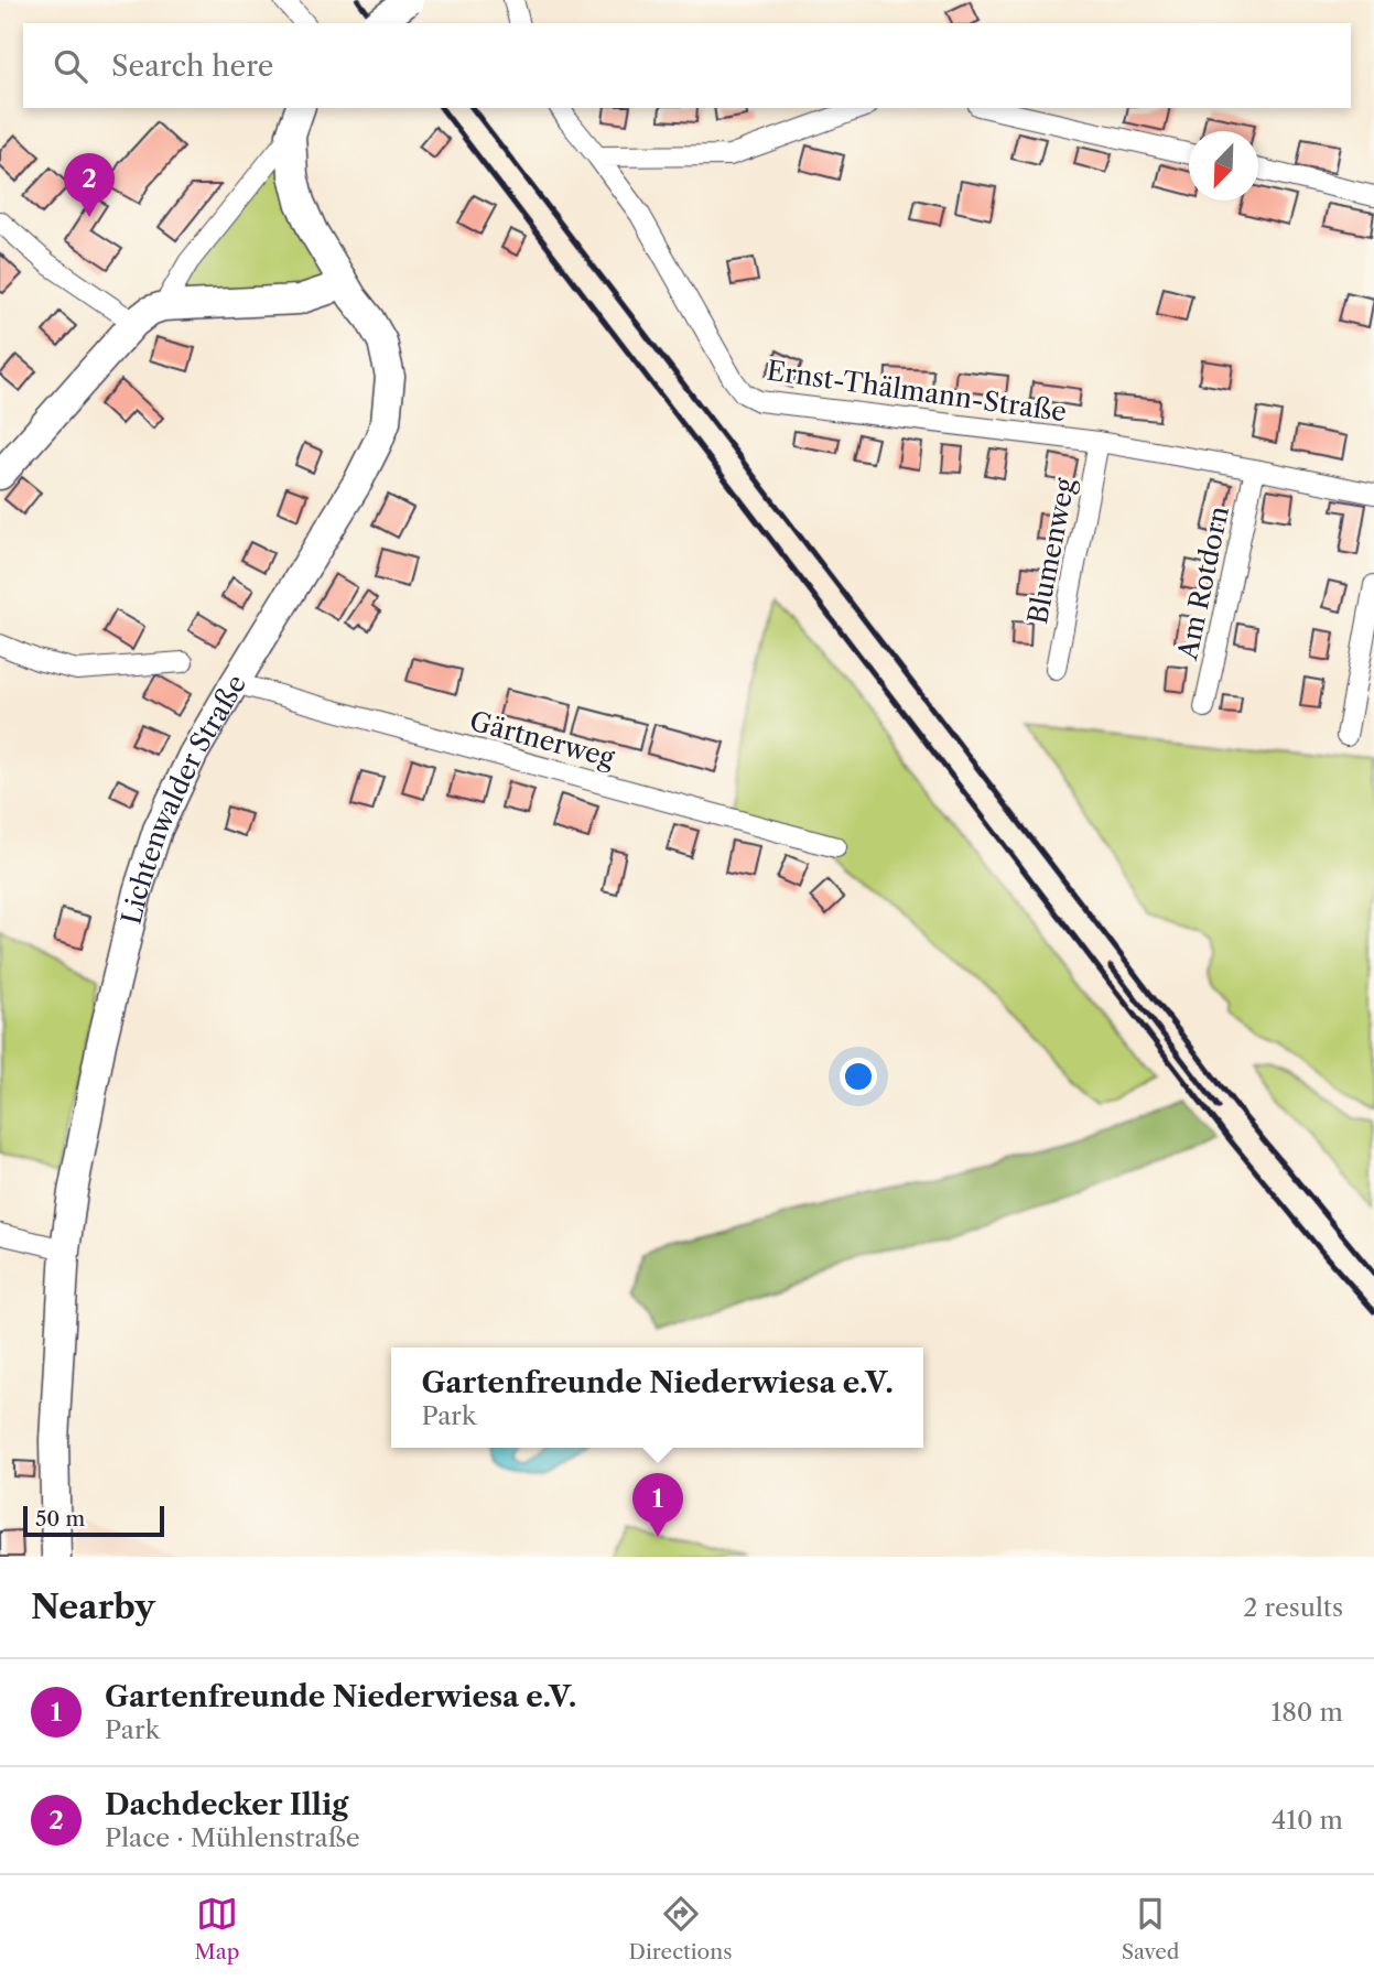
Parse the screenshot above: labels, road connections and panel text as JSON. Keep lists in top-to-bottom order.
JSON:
{
  "streets": {
    "main road": ["Lichtenwalder Straße"],
    "street": [
      "Ernst-Thälmann-Straße",
      "Blumenweg",
      "Am Rotdorn",
      "Gärtnerweg"
    ]
  },
  "crossings": [
    ["Ernst-Thälmann-Straße", "Blumenweg"],
    ["Ernst-Thälmann-Straße", "Am Rotdorn"],
    ["Gärtnerweg", "Lichtenwalder Straße"]
  ],
  "scale_bar": "50 m",
  "north": "bottom left",
  "page": {
    "search": "Search here",
    "pins": ["2", "1"],
    "popup": ["Gartenfreunde Niederwiesa e.V.", "Park"],
    "scale": "50 m",
    "heading": ["Nearby", "2 results"],
    "list": [
      {
        "mark": "1",
        "name": "Gartenfreunde Niederwiesa e.V.",
        "note": "Park",
        "value": "180 m"
      },
      {
        "mark": "2",
        "name": "Dachdecker Illig",
        "note": "Place · Mühlenstraße",
        "value": "410 m"
      }
    ],
    "nav": ["Map", "Directions", "Saved"]
  }
}
